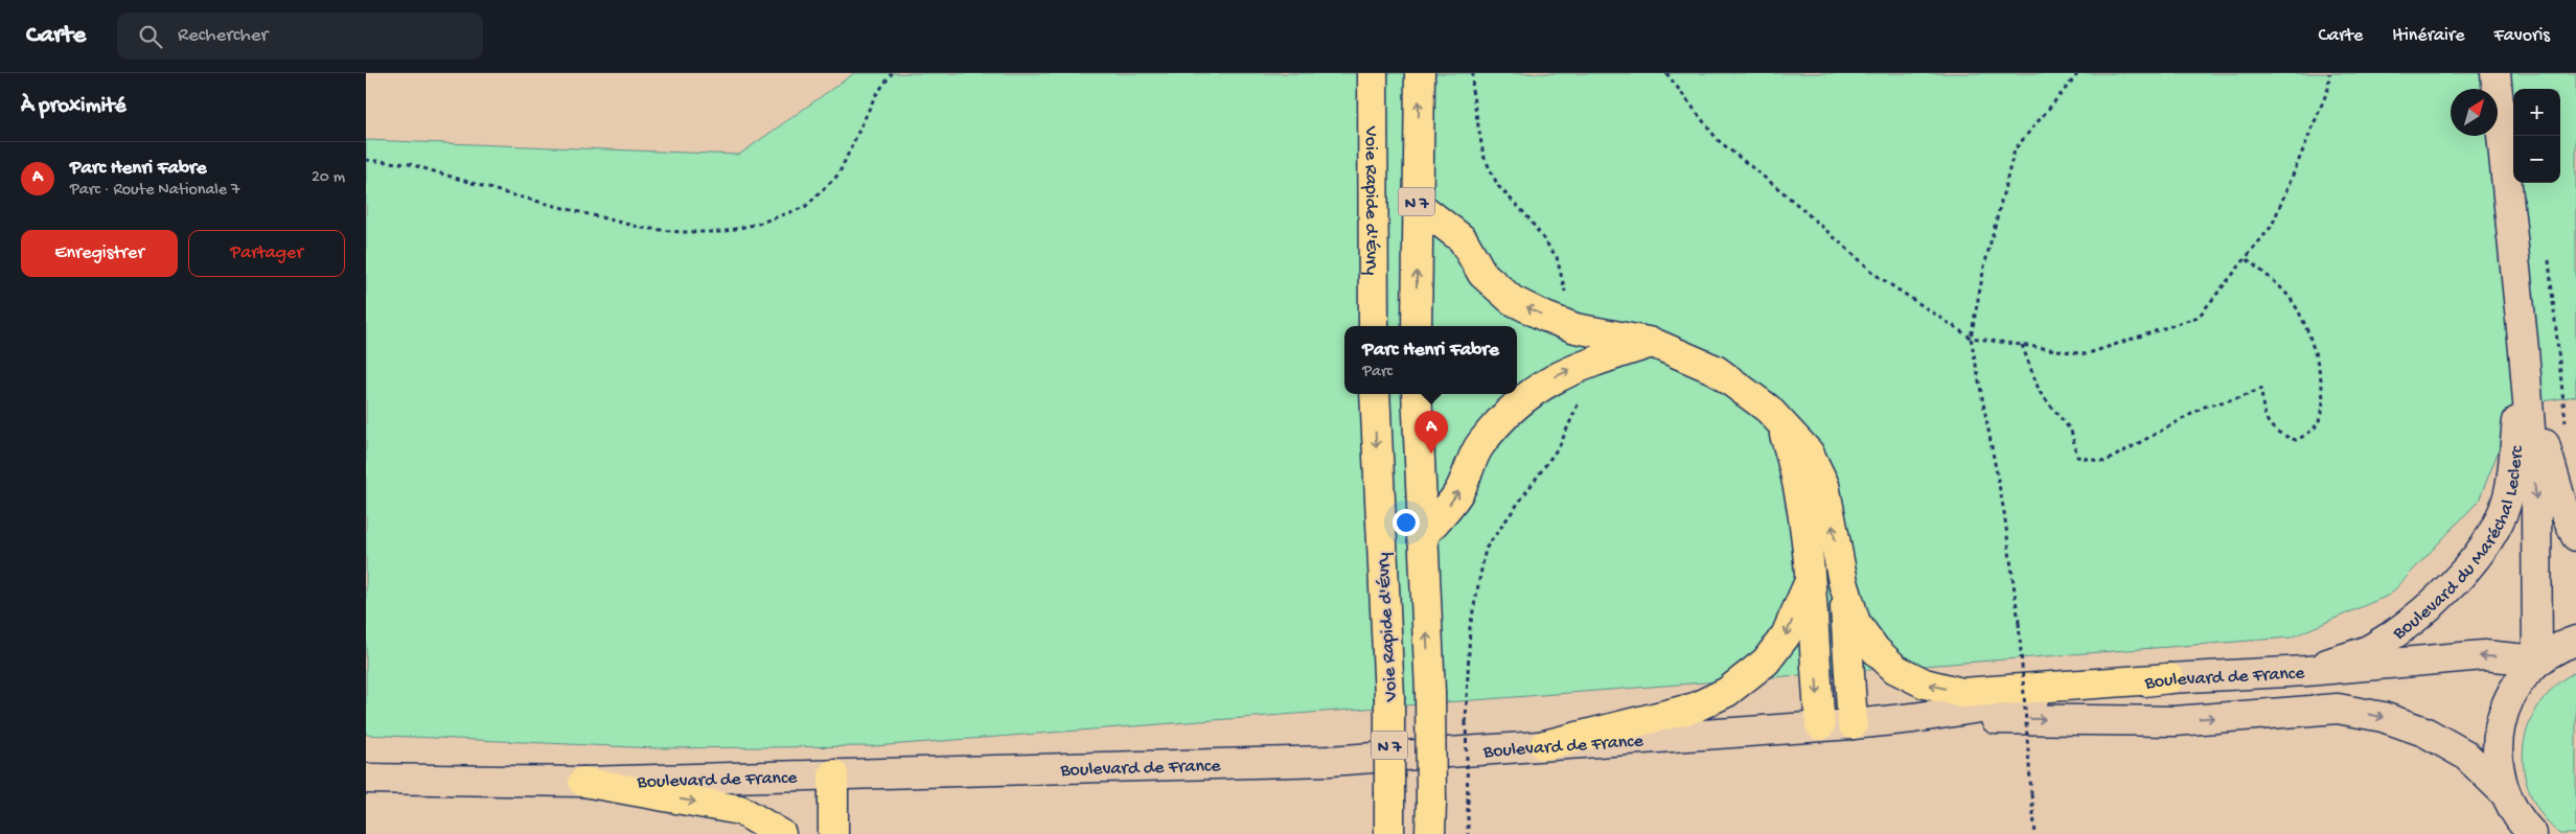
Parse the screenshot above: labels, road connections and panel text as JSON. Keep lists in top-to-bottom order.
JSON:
{
  "streets": {
    "main road": [
      "Voie Rapide d'Évry",
      "N 7",
      "Boulevard du Maréchal Leclerc",
      "Boulevard de France"
    ]
  },
  "crossings": [
    ["Boulevard du Maréchal Leclerc", "Boulevard de France"]
  ],
  "north": "top right",
  "page": {
    "header": "Carte",
    "search": "Rechercher",
    "nav": ["Carte", "Itinéraire", "Favoris"],
    "heading": "À proximité",
    "map_buttons": ["+", "−"],
    "list": [
      {
        "mark": "A",
        "name": "Parc Henri Fabre",
        "note": "Parc · Route Nationale 7",
        "value": "20 m"
      }
    ],
    "buttons": ["Enregistrer", "Partager"],
    "popup": ["Parc Henri Fabre", "Parc"],
    "pins": "A"
  }
}
